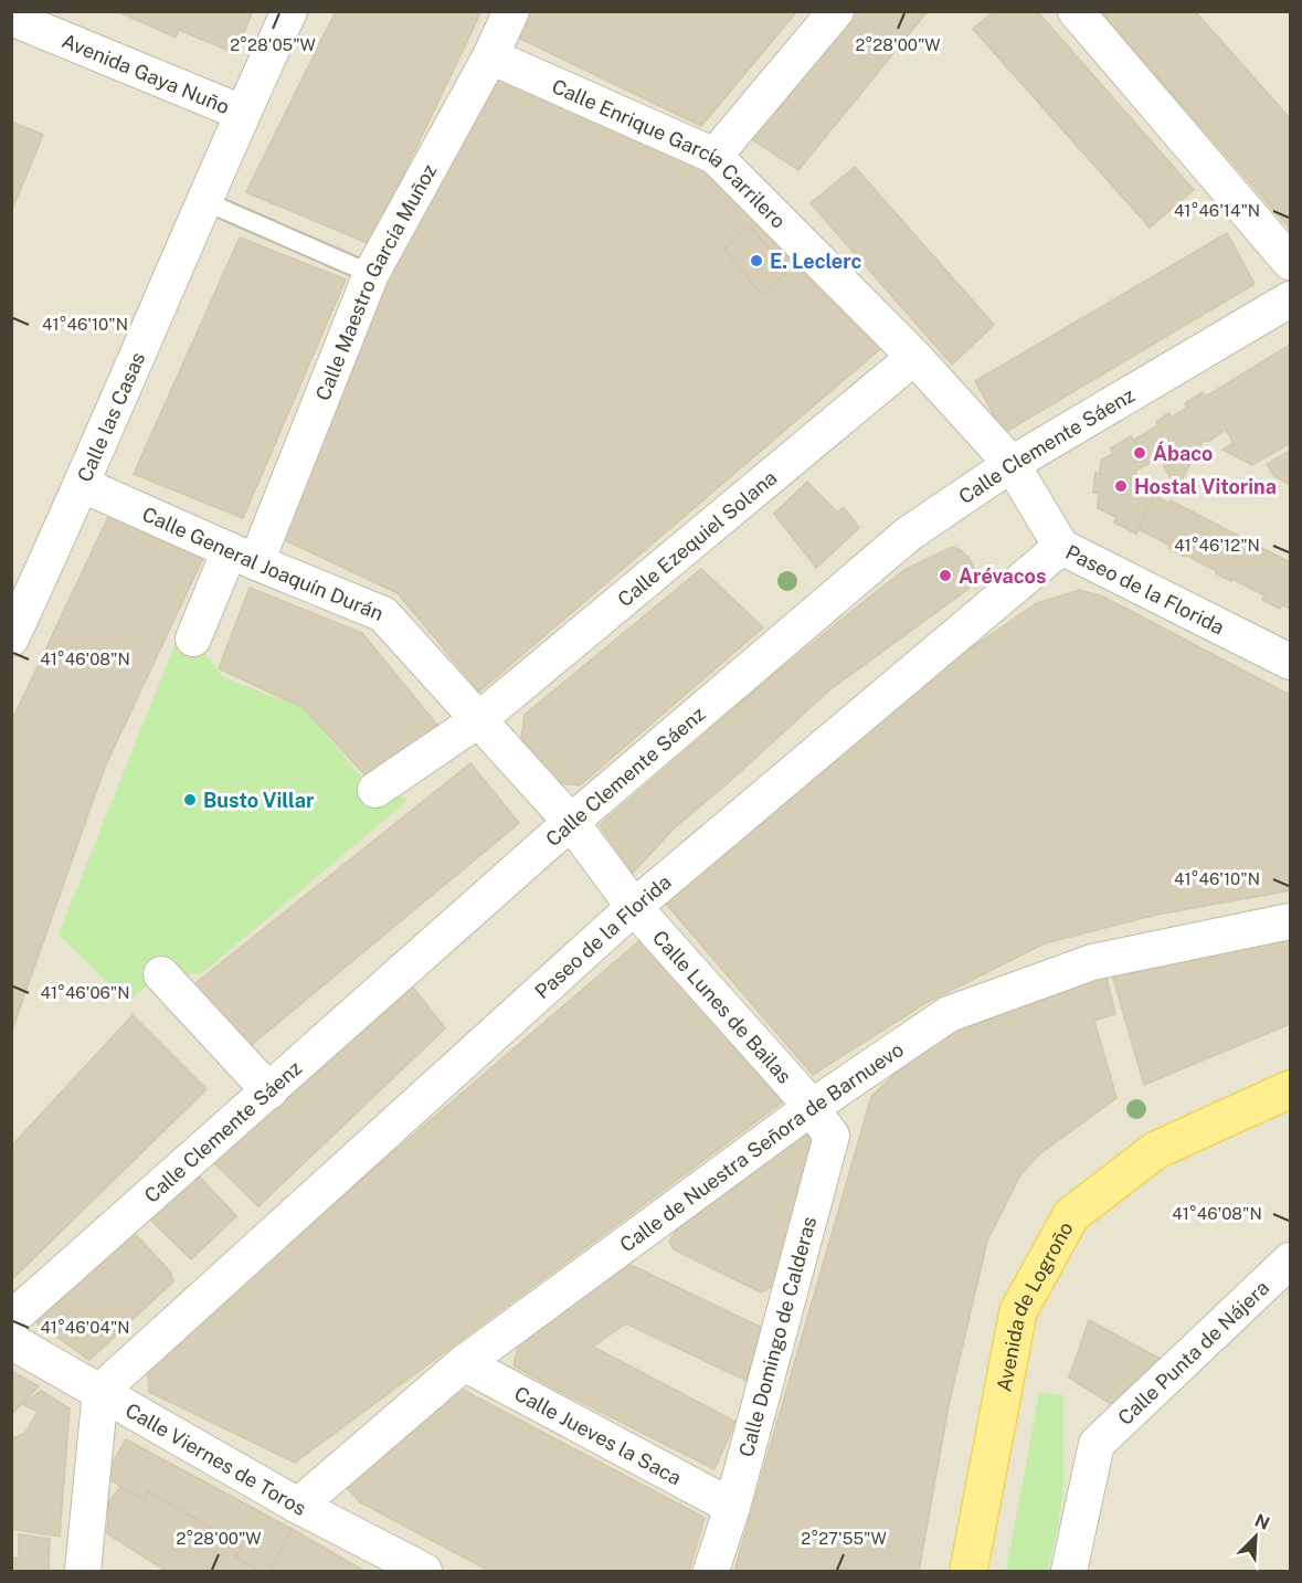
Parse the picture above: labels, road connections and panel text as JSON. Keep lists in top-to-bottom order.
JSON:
{
  "streets": {
    "main road": ["Avenida de Logroño"],
    "street": [
      "Avenida Gaya Nuño",
      "Calle Enrique García Carrilero",
      "Calle Maestro García Muñoz",
      "Calle las Casas",
      "Calle Clemente Sáenz",
      "Calle Ezequiel Solana",
      "Calle General Joaquín Durán",
      "Paseo de la Florida",
      "Calle Lunes de Bailas",
      "Calle de Nuestra Señora de Barnuevo",
      "Calle Domingo de Calderas",
      "Calle Punta de Nájera",
      "Calle Jueves la Saca",
      "Calle Viernes de Toros"
    ]
  },
  "crossings": [
    ["Avenida Gaya Nuño", "Calle las Casas"],
    ["Calle Enrique García Carrilero", "Calle Maestro García Muñoz"],
    ["Calle Enrique García Carrilero", "Calle Clemente Sáenz"],
    ["Calle Enrique García Carrilero", "Calle Ezequiel Solana"],
    ["Calle Enrique García Carrilero", "Paseo de la Florida"],
    ["Calle Maestro García Muñoz", "Calle General Joaquín Durán"],
    ["Calle las Casas", "Calle General Joaquín Durán"],
    ["Calle Clemente Sáenz", "Calle General Joaquín Durán"],
    ["Calle Ezequiel Solana", "Calle General Joaquín Durán"],
    ["Calle General Joaquín Durán", "Paseo de la Florida"],
    ["Calle General Joaquín Durán", "Calle Lunes de Bailas"],
    ["Paseo de la Florida", "Calle Lunes de Bailas"],
    ["Paseo de la Florida", "Calle Viernes de Toros"],
    ["Calle Lunes de Bailas", "Calle de Nuestra Señora de Barnuevo"],
    ["Calle Lunes de Bailas", "Calle Domingo de Calderas"],
    ["Calle de Nuestra Señora de Barnuevo", "Calle Domingo de Calderas"],
    ["Calle de Nuestra Señora de Barnuevo", "Calle Jueves la Saca"],
    ["Calle de Nuestra Señora de Barnuevo", "Calle Viernes de Toros"],
    ["Calle Domingo de Calderas", "Calle Jueves la Saca"]
  ],
  "places": [
    "E. Leclerc",
    "Ábaco",
    "Hostal Vitorina",
    "Arévacos",
    "Busto Villar"
  ],
  "north": "top right",
  "coordinates": [
    "2°28'05\"W",
    "2°28'00\"W",
    "41°46'14\"N",
    "41°46'10\"N",
    "41°46'12\"N",
    "41°46'08\"N",
    "41°46'06\"N",
    "41°46'04\"N",
    "2°27'55\"W"
  ]
}
